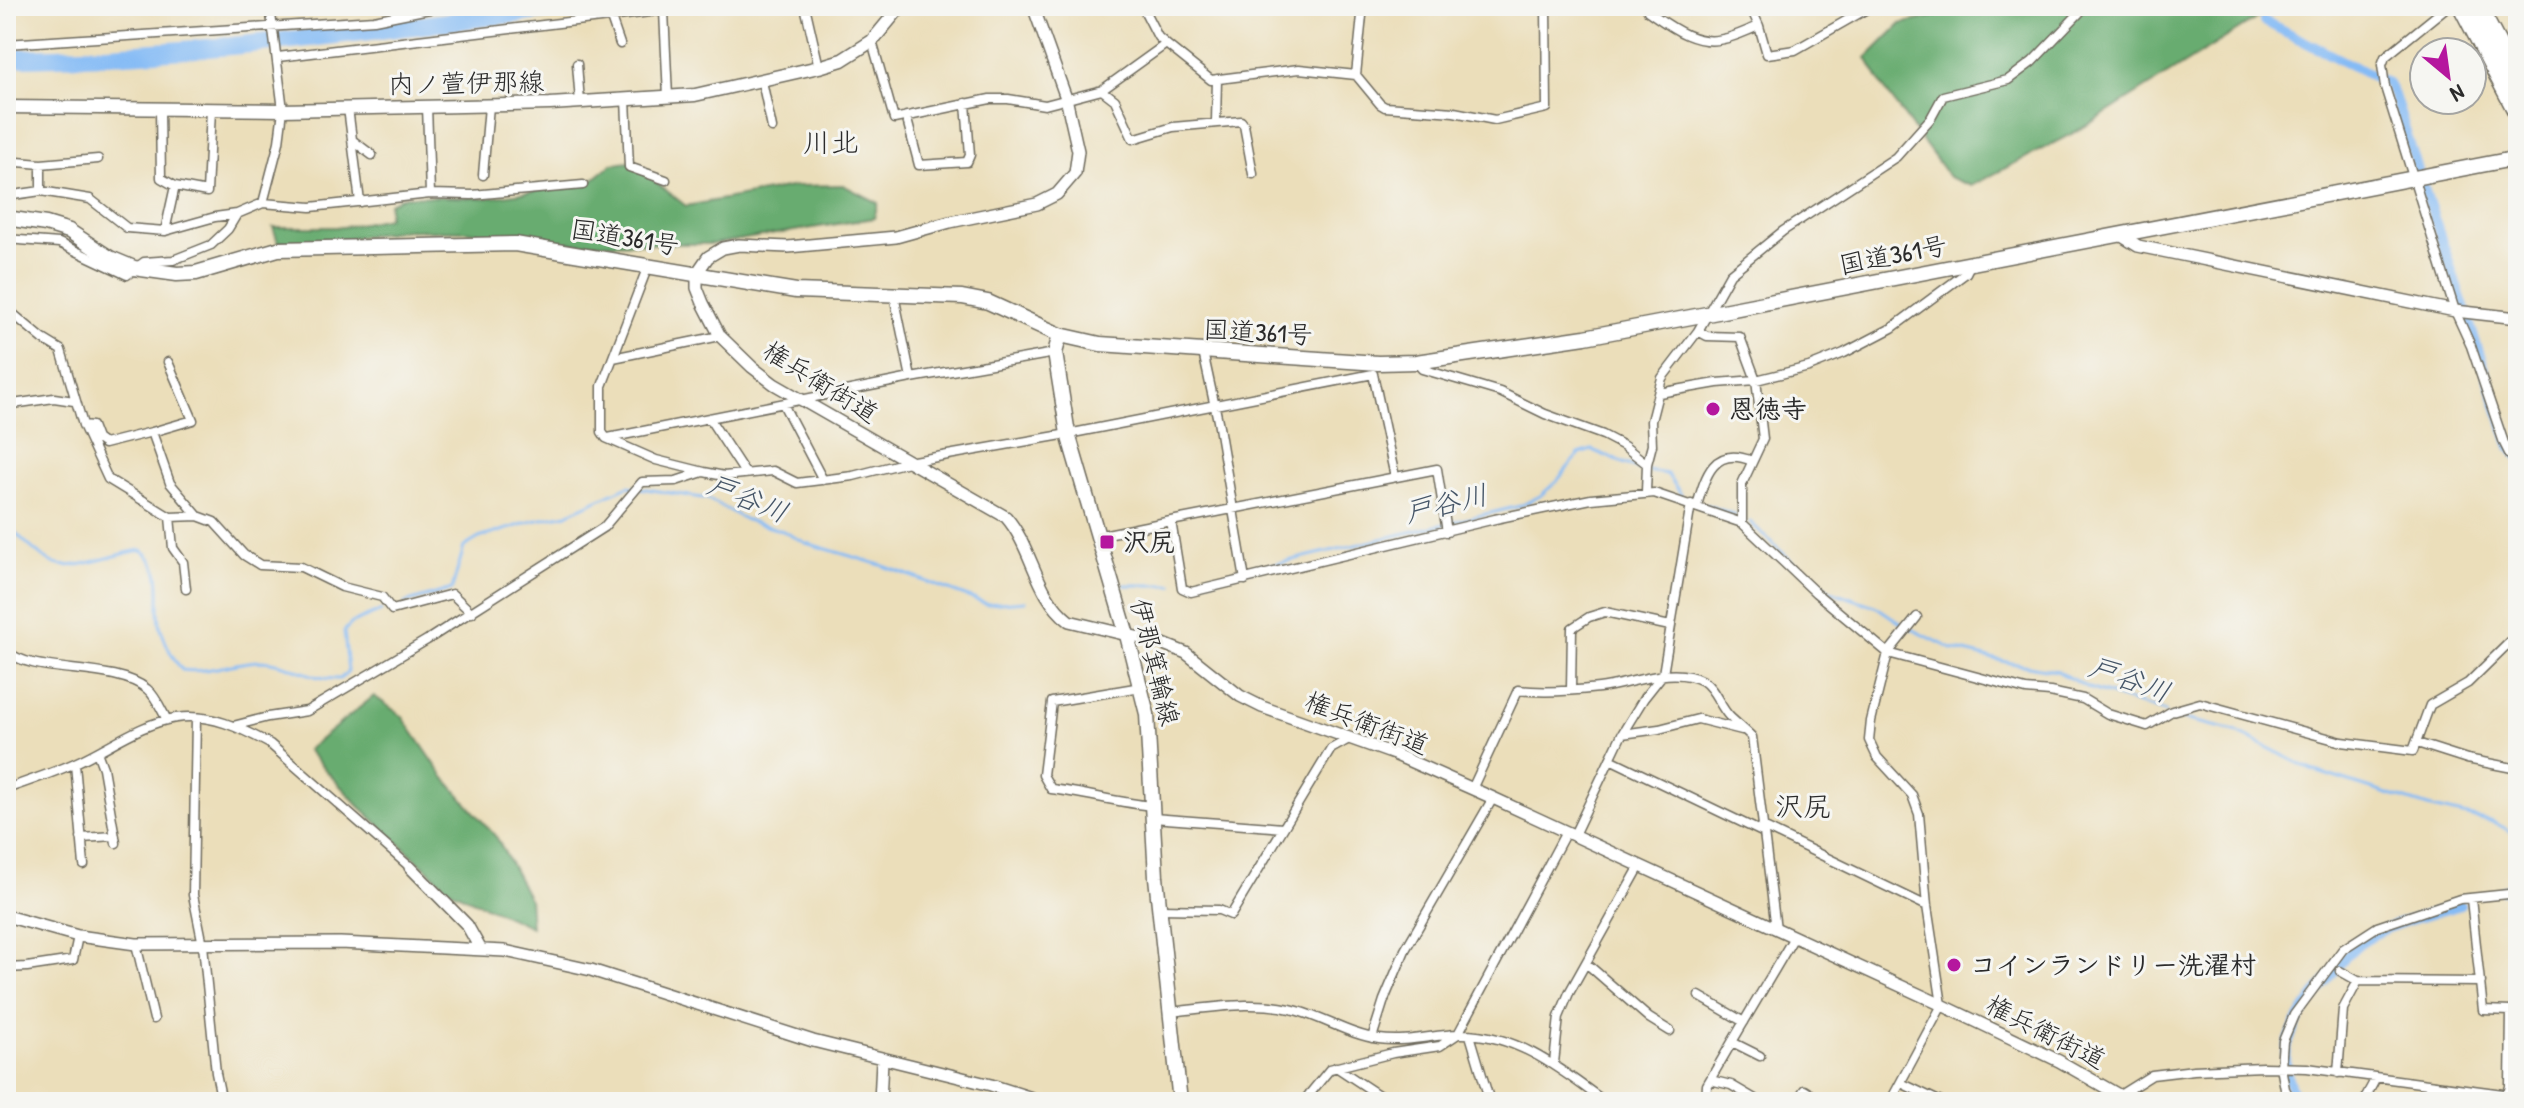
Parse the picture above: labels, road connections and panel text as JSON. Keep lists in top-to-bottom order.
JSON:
{
  "streets": {
    "main road": ["内ノ萱伊那線", "国道361号", "伊那箕輪線"],
    "street": ["権兵衛街道"]
  },
  "crossings": [
    ["国道361号", "権兵衛街道"],
    ["国道361号", "伊那箕輪線"],
    ["権兵衛街道", "伊那箕輪線"]
  ],
  "districts": ["川北", "沢尻"],
  "water": ["戸谷川"],
  "places": {
    "other": ["恩徳寺", "コインランドリー洗濯村"],
    "transit": ["沢尻"]
  },
  "north": "bottom right"
}
